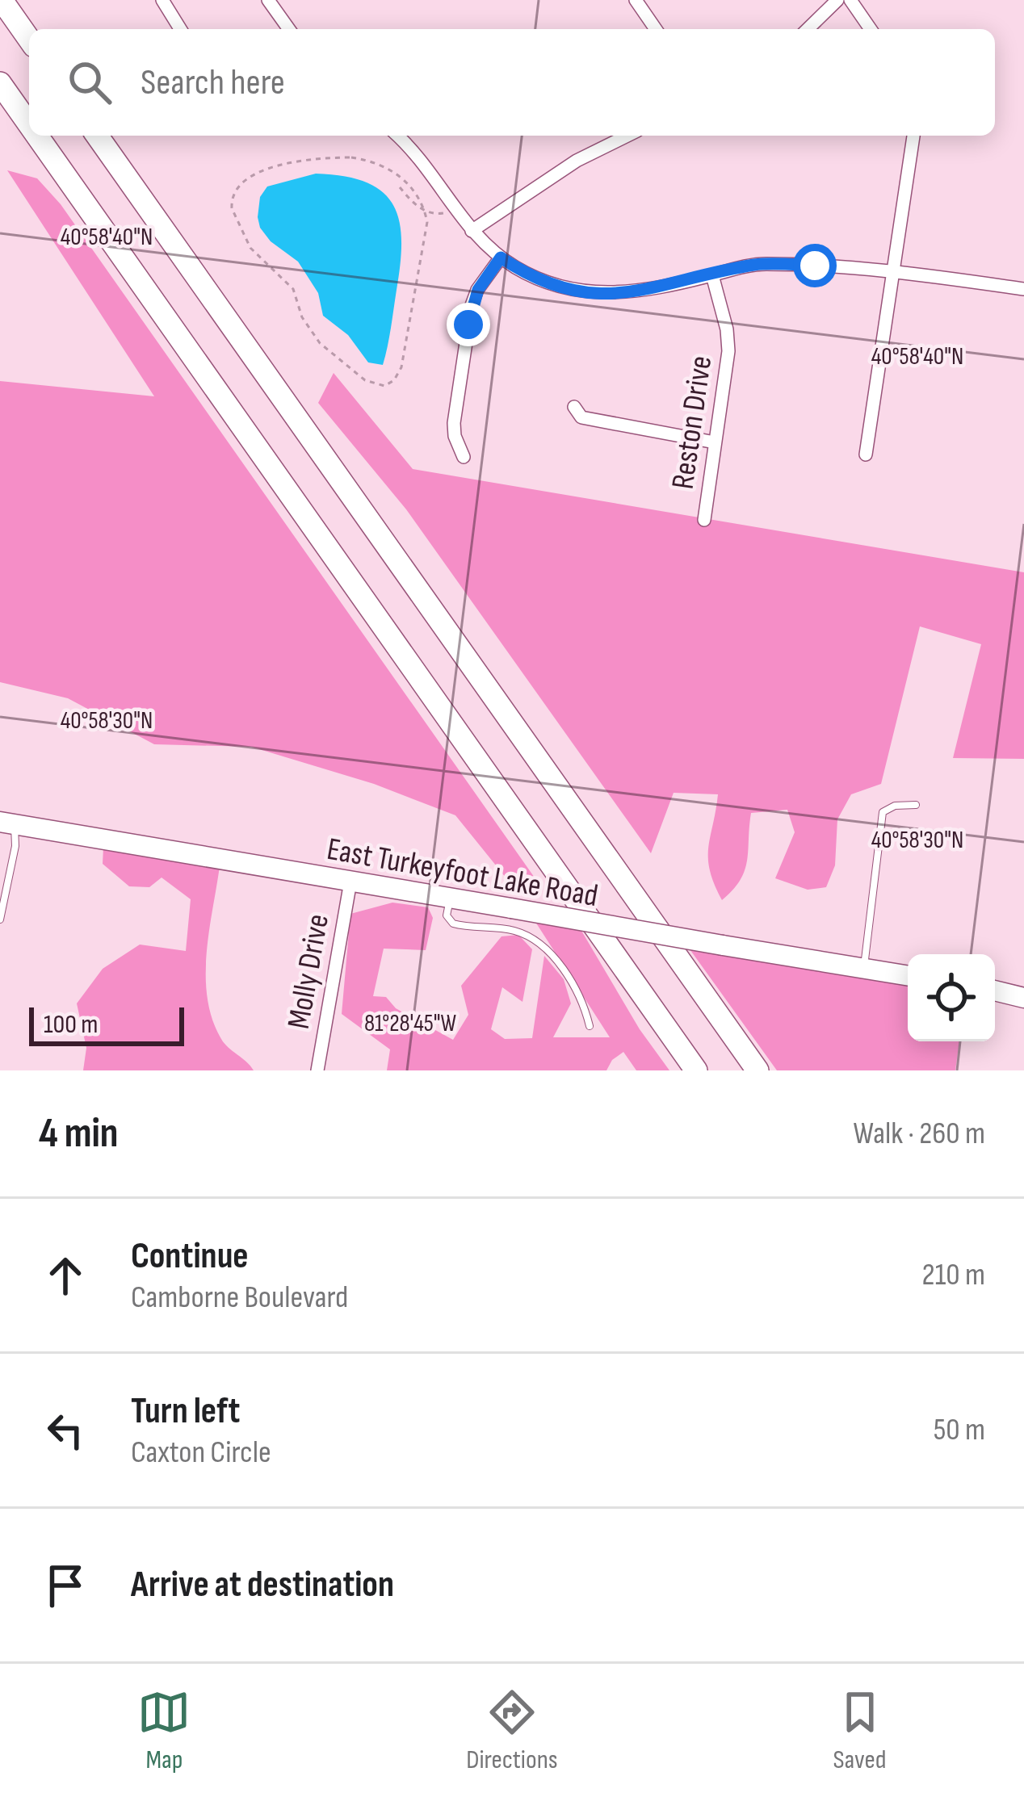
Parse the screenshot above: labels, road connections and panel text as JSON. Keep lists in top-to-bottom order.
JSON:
{
  "streets": {
    "main road": ["East Turkeyfoot Lake Road"],
    "street": ["Reston Drive", "Molly Drive"]
  },
  "crossings": [
    ["East Turkeyfoot Lake Road", "Molly Drive"]
  ],
  "scale_bar": "100 m",
  "page": {
    "search": "Search here",
    "scale": "100 m",
    "heading": ["4 min", "Walk · 260 m"],
    "list": [
      ["Continue", "Camborne Boulevard", "210 m"],
      ["Turn left", "Caxton Circle", "50 m"],
      "Arrive at destination"
    ],
    "nav": ["Map", "Directions", "Saved"]
  },
  "coordinates": ["40°58'40\"N", "40°58'30\"N", "81°28'45\"W"]
}
